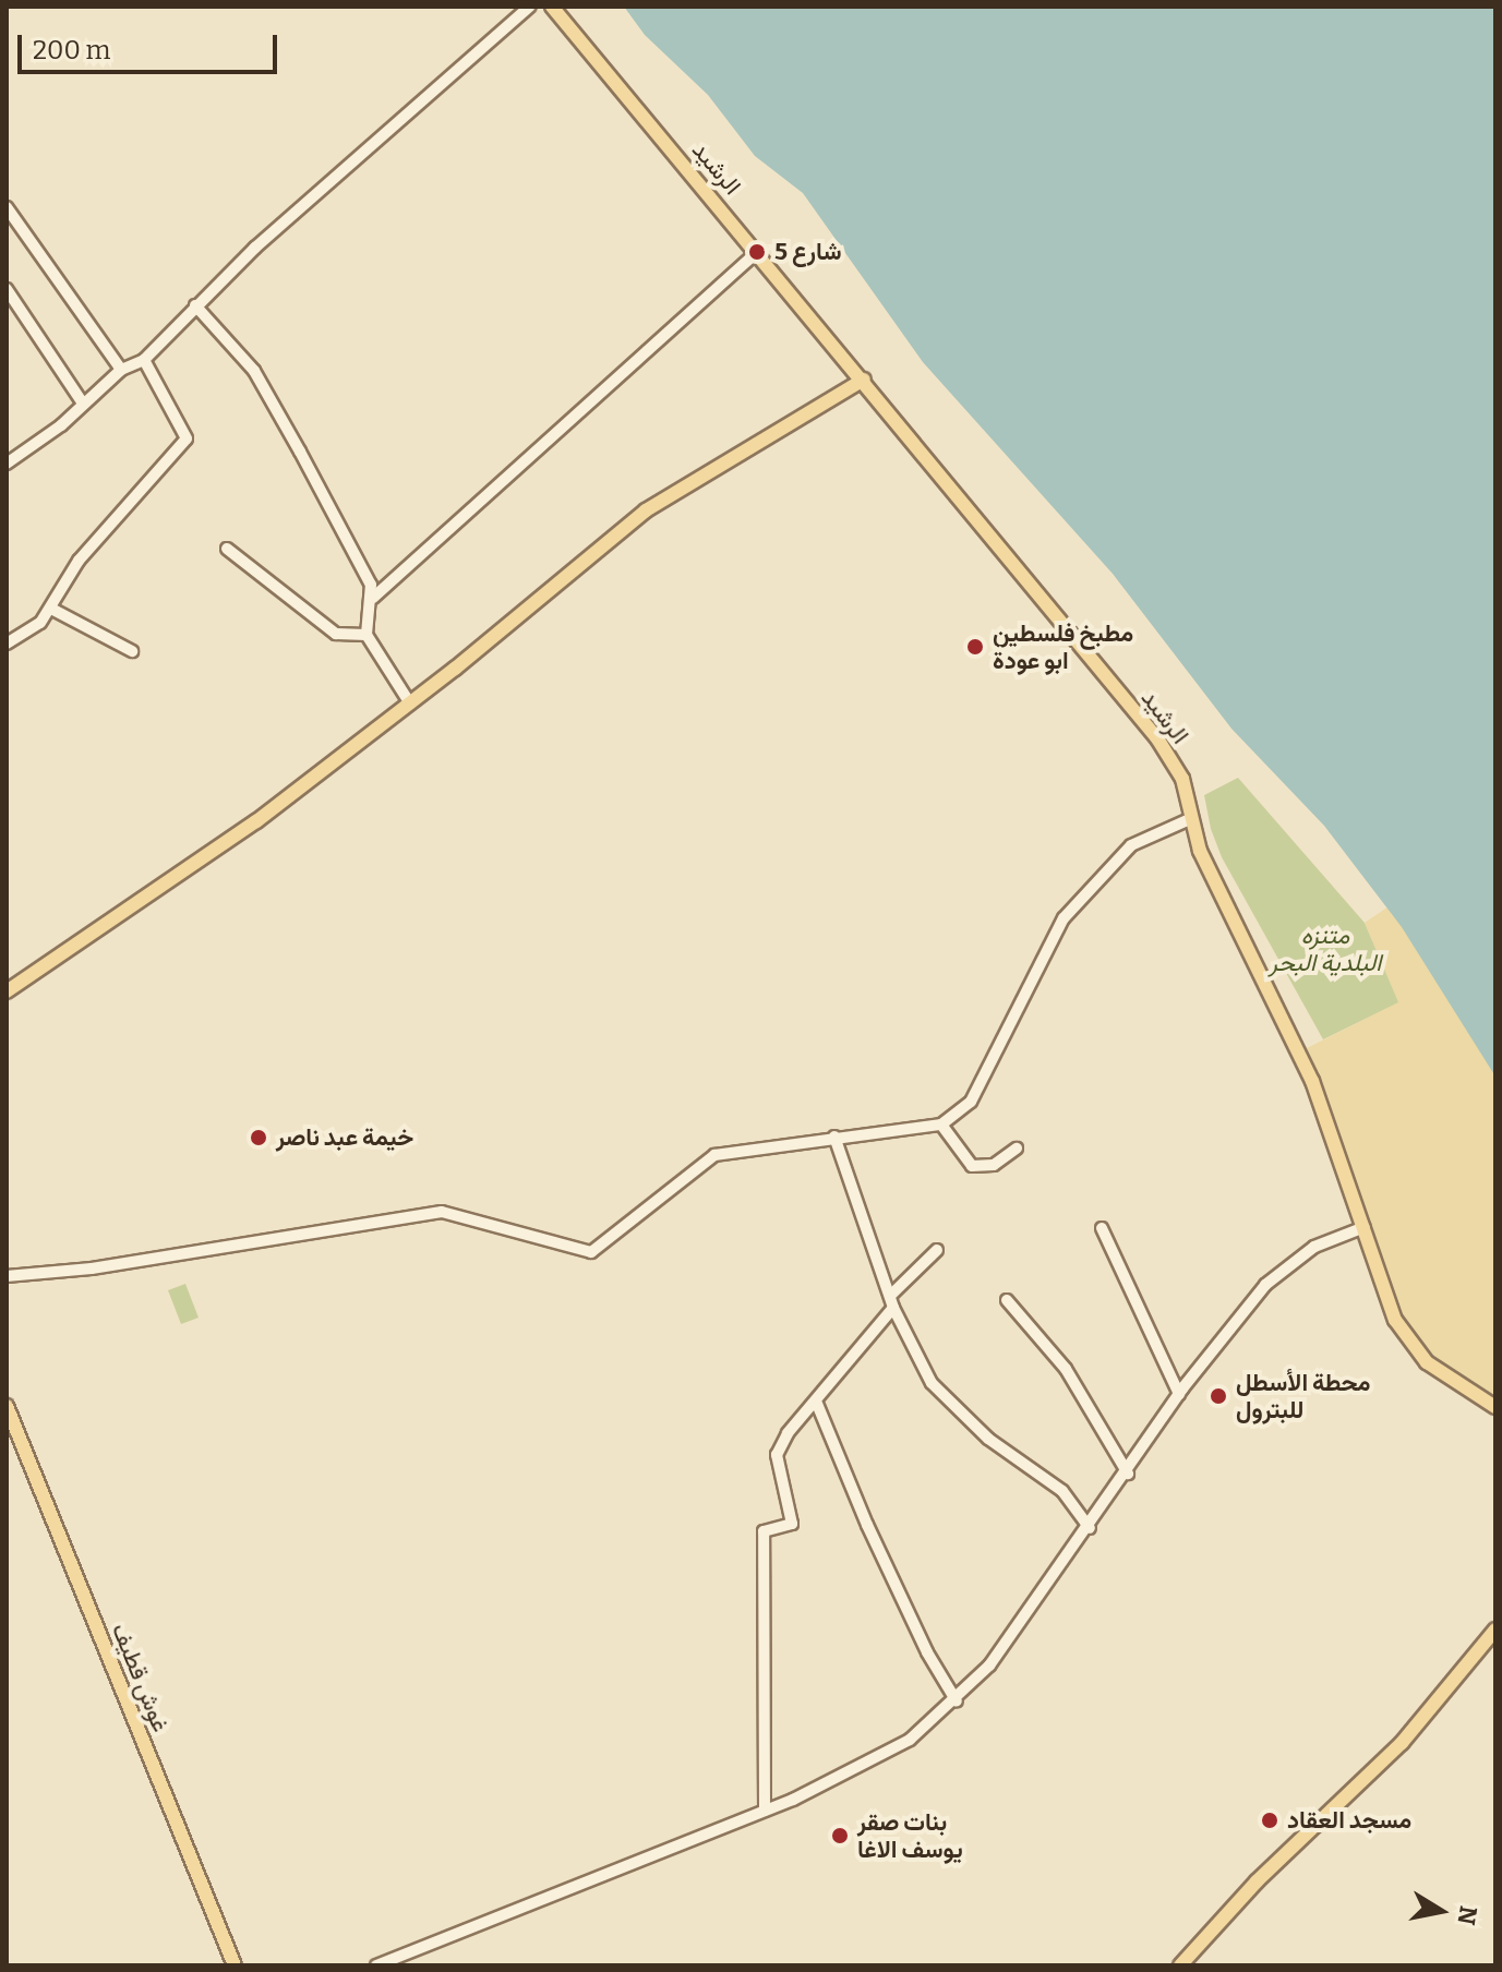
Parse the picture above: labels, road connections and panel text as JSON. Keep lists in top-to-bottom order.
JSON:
{
  "streets": {
    "main road": ["الرشيد", "غوش قطيف"]
  },
  "parks": ["متنزه البلدية البحر"],
  "places": [
    "شارع 5",
    "مطبخ فلسطين ابو عودة",
    "خيمة عبد ناصر",
    "محطة الأسطل للبترول",
    "مسجد العقاد",
    "بنات صقر يوسف الاغا"
  ],
  "scale_bar": "200 m",
  "north": "right"
}
